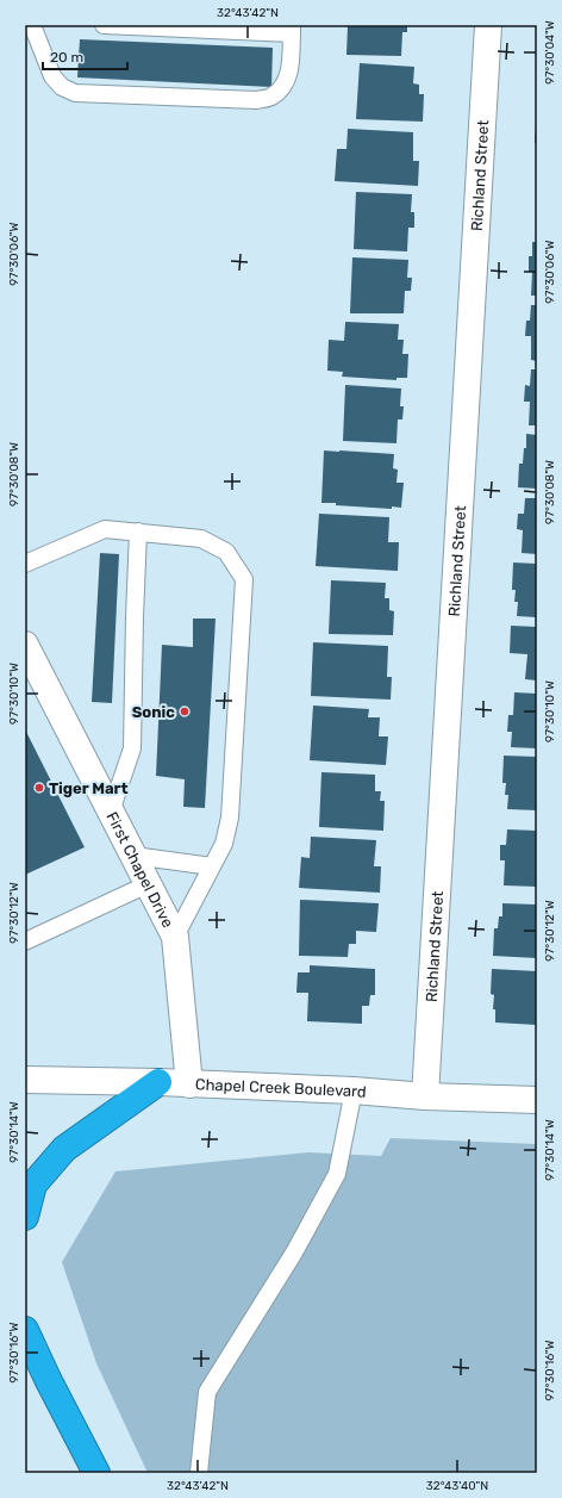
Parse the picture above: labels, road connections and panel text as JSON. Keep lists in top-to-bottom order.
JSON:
{
  "streets": {
    "street": ["Richland Street", "First Chapel Drive", "Chapel Creek Boulevard"]
  },
  "crossings": [
    ["Richland Street", "Chapel Creek Boulevard"],
    ["First Chapel Drive", "Chapel Creek Boulevard"]
  ],
  "places": ["Sonic", "Tiger Mart"],
  "scale_bar": "20 m",
  "coordinates": [
    "32°43'42\"N",
    "97°30'04\"W",
    "97°30'06\"W",
    "97°30'08\"W",
    "97°30'10\"W",
    "97°30'12\"W",
    "97°30'14\"W",
    "97°30'16\"W",
    "32°43'40\"N"
  ]
}
